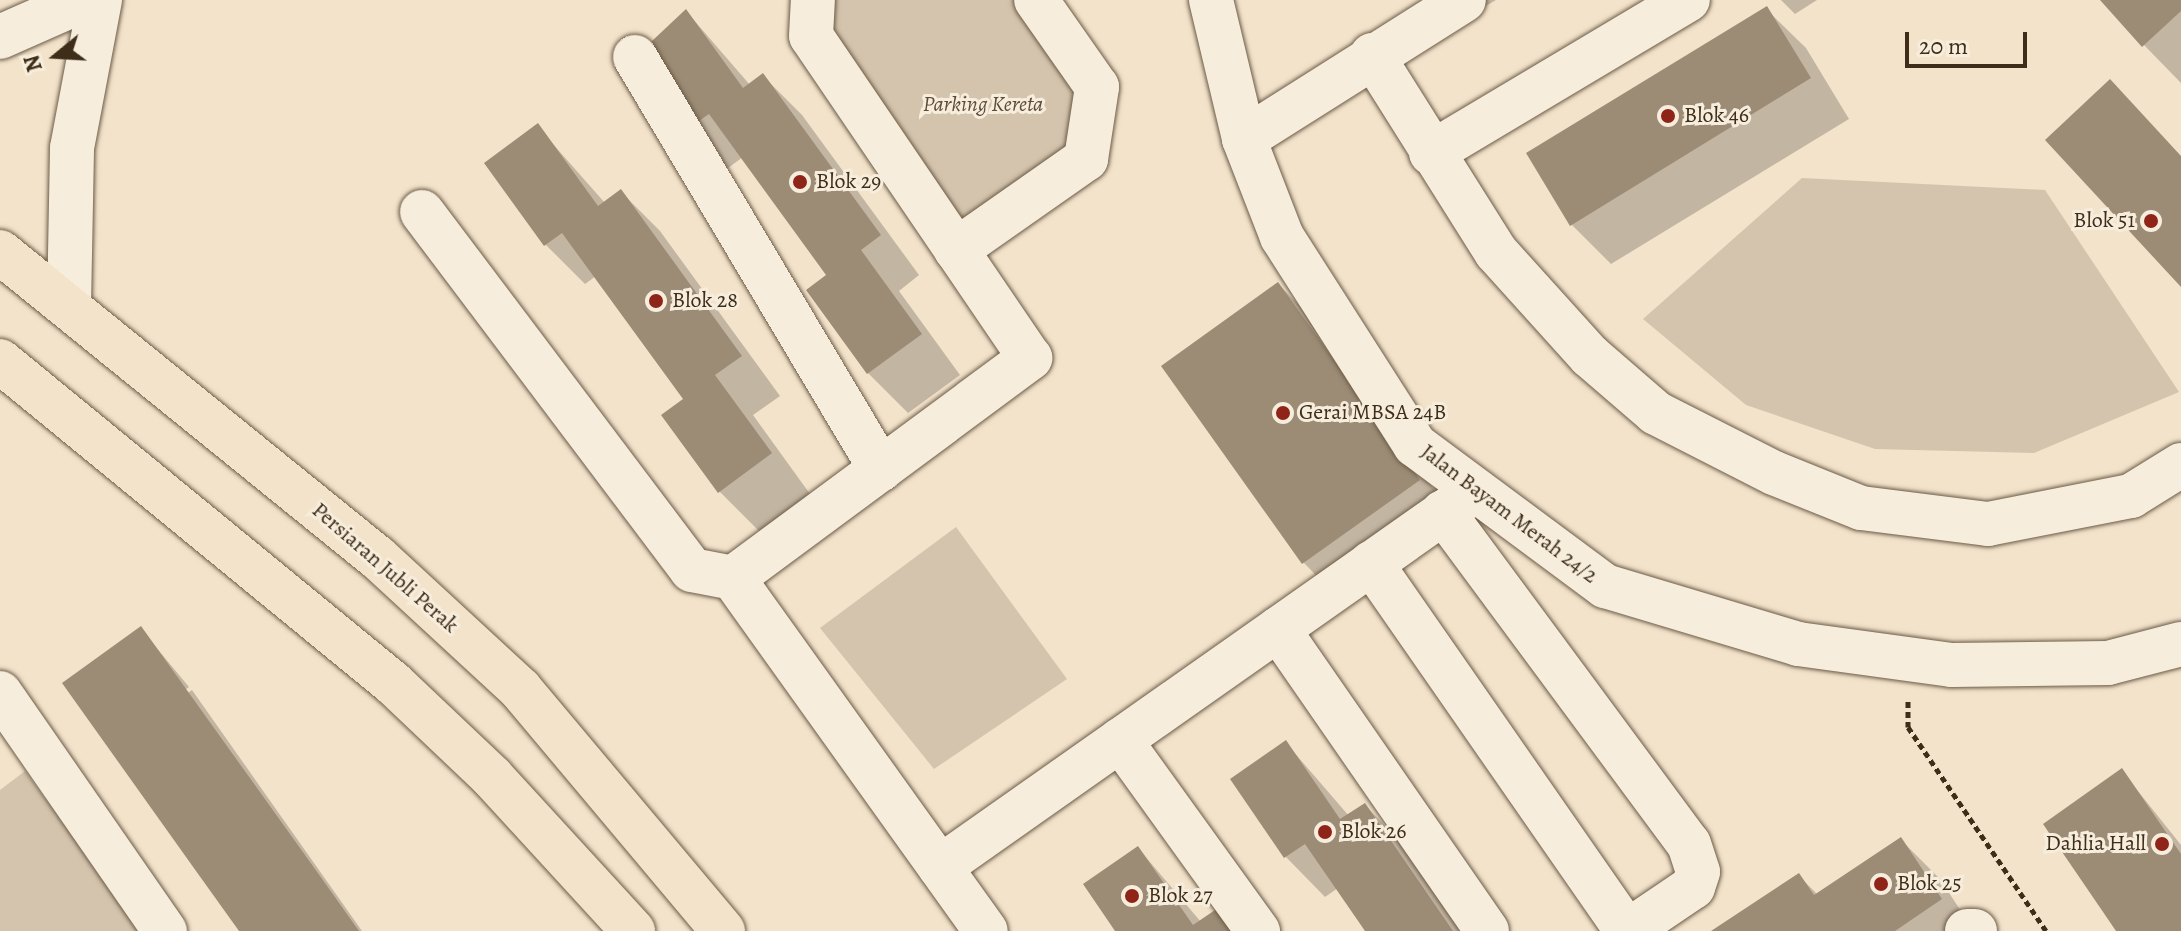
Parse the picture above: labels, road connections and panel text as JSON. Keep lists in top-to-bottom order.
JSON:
{
  "streets": {
    "main road": ["Persiaran Jubli Perak"],
    "street": ["Jalan Bayam Merah 24/2"]
  },
  "parks": ["Parking Kereta"],
  "places": [
    "Blok 46",
    "Blok 29",
    "Blok 51",
    "Blok 28",
    "Gerai MBSA 24B",
    "Blok 26",
    "Dahlia Hall",
    "Blok 25",
    "Blok 27"
  ],
  "scale_bar": "20 m",
  "north": "left"
}
